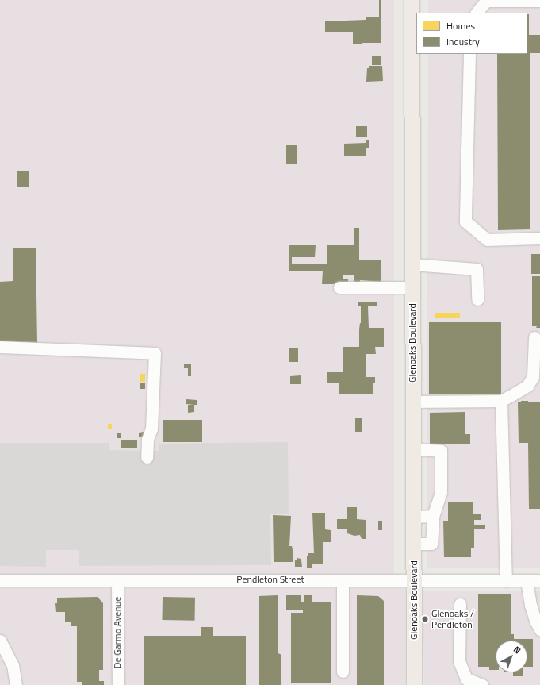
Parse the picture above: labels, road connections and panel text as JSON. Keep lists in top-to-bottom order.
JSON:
{
  "streets": {
    "main road": ["Glenoaks Boulevard"],
    "street": ["Pendleton Street", "De Garmo Avenue"]
  },
  "crossings": [
    ["Glenoaks Boulevard", "Pendleton Street"],
    ["Pendleton Street", "De Garmo Avenue"]
  ],
  "places": ["Glenoaks / Pendleton"],
  "legend": ["Homes", "Industry"],
  "north": "top right"
}
